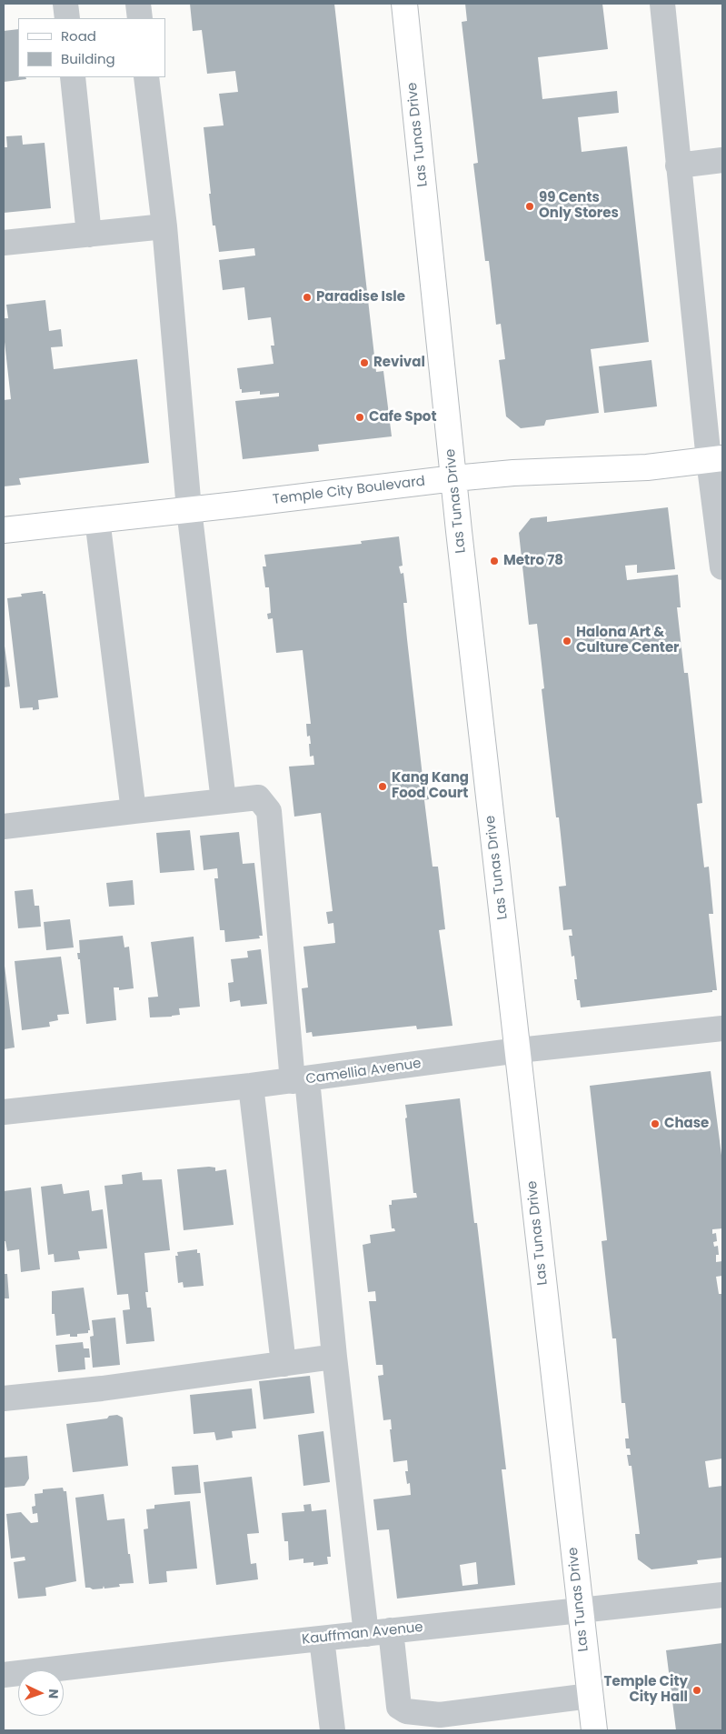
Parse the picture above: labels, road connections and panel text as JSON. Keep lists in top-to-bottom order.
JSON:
{
  "streets": {
    "main road": ["Las Tunas Drive", "Temple City Boulevard"],
    "street": ["Camellia Avenue", "Kauffman Avenue"]
  },
  "crossings": [
    ["Las Tunas Drive", "Temple City Boulevard"],
    ["Las Tunas Drive", "Camellia Avenue"],
    ["Las Tunas Drive", "Kauffman Avenue"]
  ],
  "places": [
    "99 Cents Only Stores",
    "Paradise Isle",
    "Revival",
    "Cafe Spot",
    "Metro 78",
    "Halona Art & Culture Center",
    "Kang Kang Food Court",
    "Chase",
    "Temple City City Hall"
  ],
  "legend": ["Road", "Building"],
  "north": "right"
}
